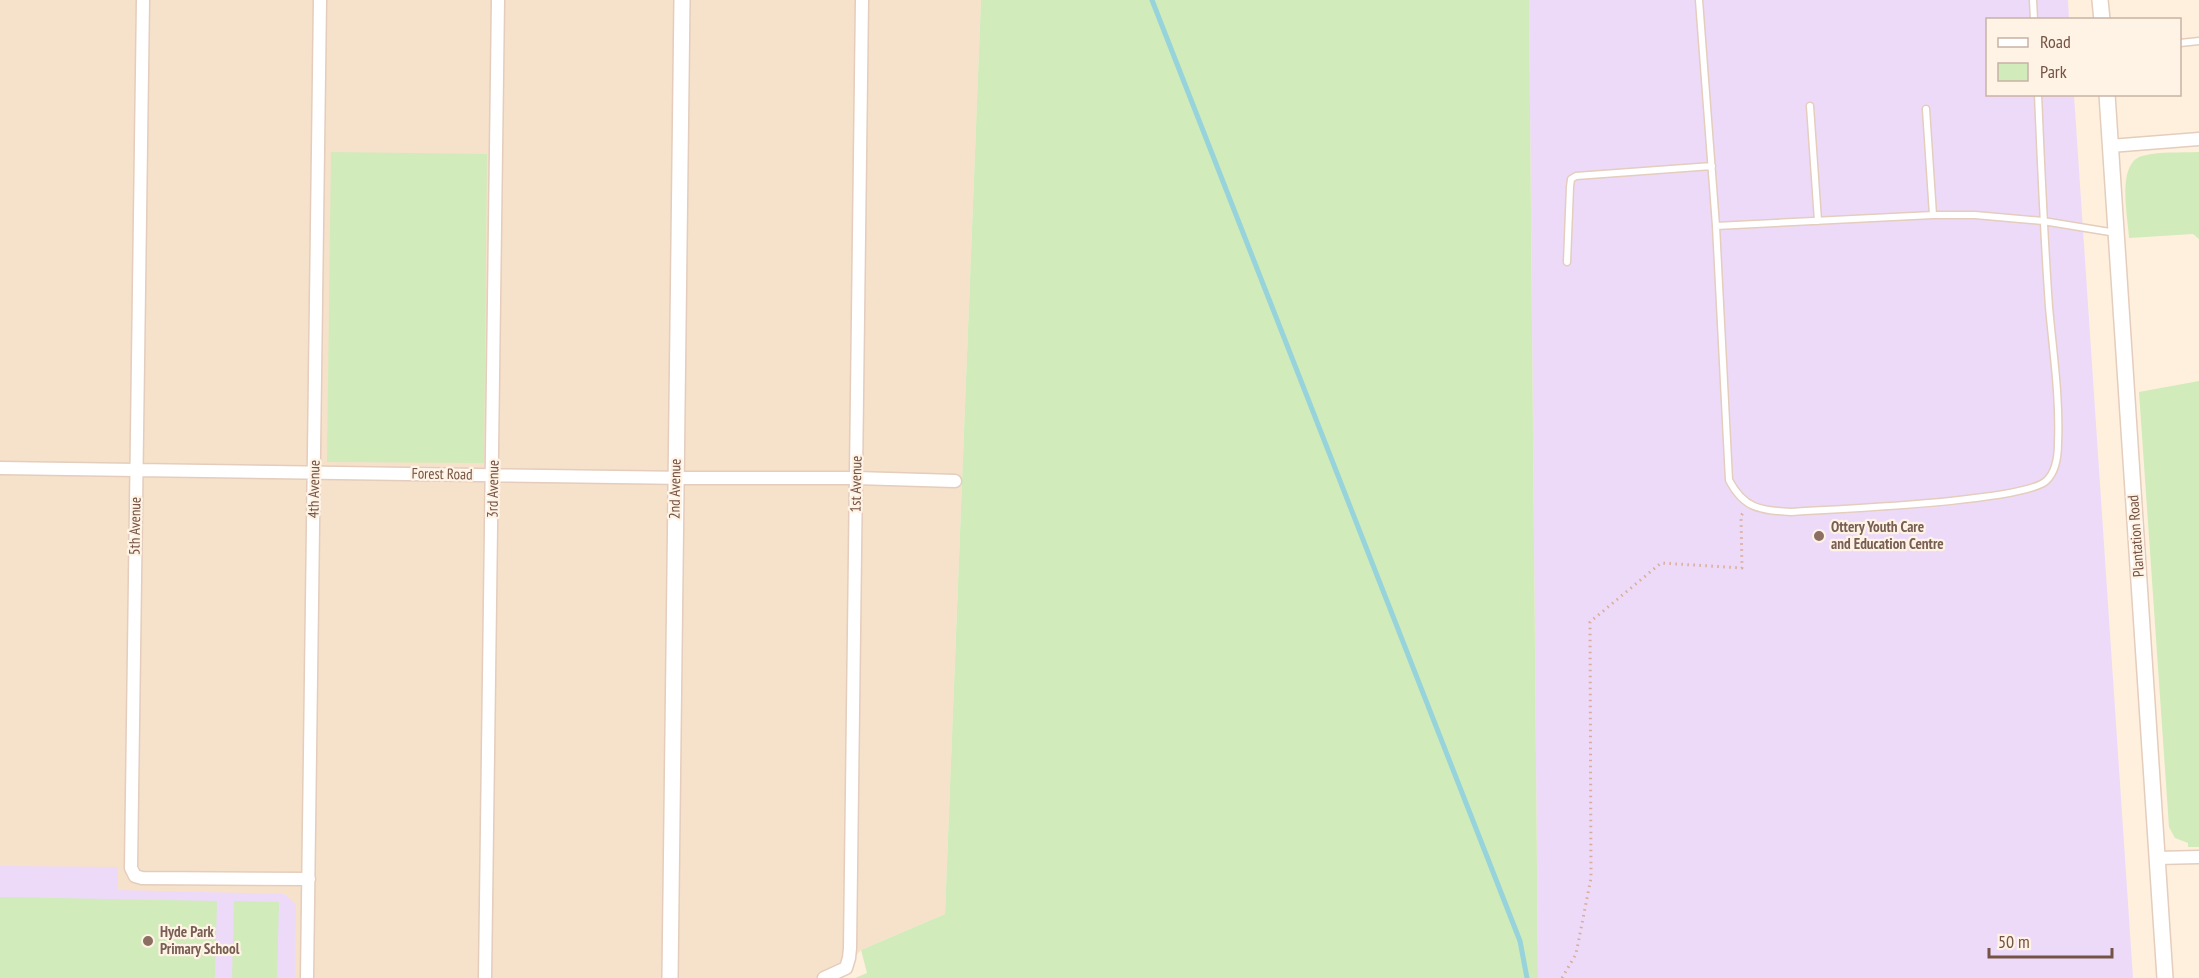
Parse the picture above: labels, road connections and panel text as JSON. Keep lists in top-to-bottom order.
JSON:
{
  "streets": {
    "street": [
      "Forest Road",
      "1st Avenue",
      "4th Avenue",
      "3rd Avenue",
      "2nd Avenue",
      "5th Avenue",
      "Plantation Road"
    ]
  },
  "crossings": [
    ["Forest Road", "1st Avenue"],
    ["Forest Road", "4th Avenue"],
    ["Forest Road", "3rd Avenue"],
    ["Forest Road", "2nd Avenue"],
    ["Forest Road", "5th Avenue"],
    ["4th Avenue", "5th Avenue"]
  ],
  "places": ["Ottery Youth Care and Education Centre", "Hyde Park Primary School"],
  "legend": ["Road", "Park"],
  "scale_bar": "50 m"
}
